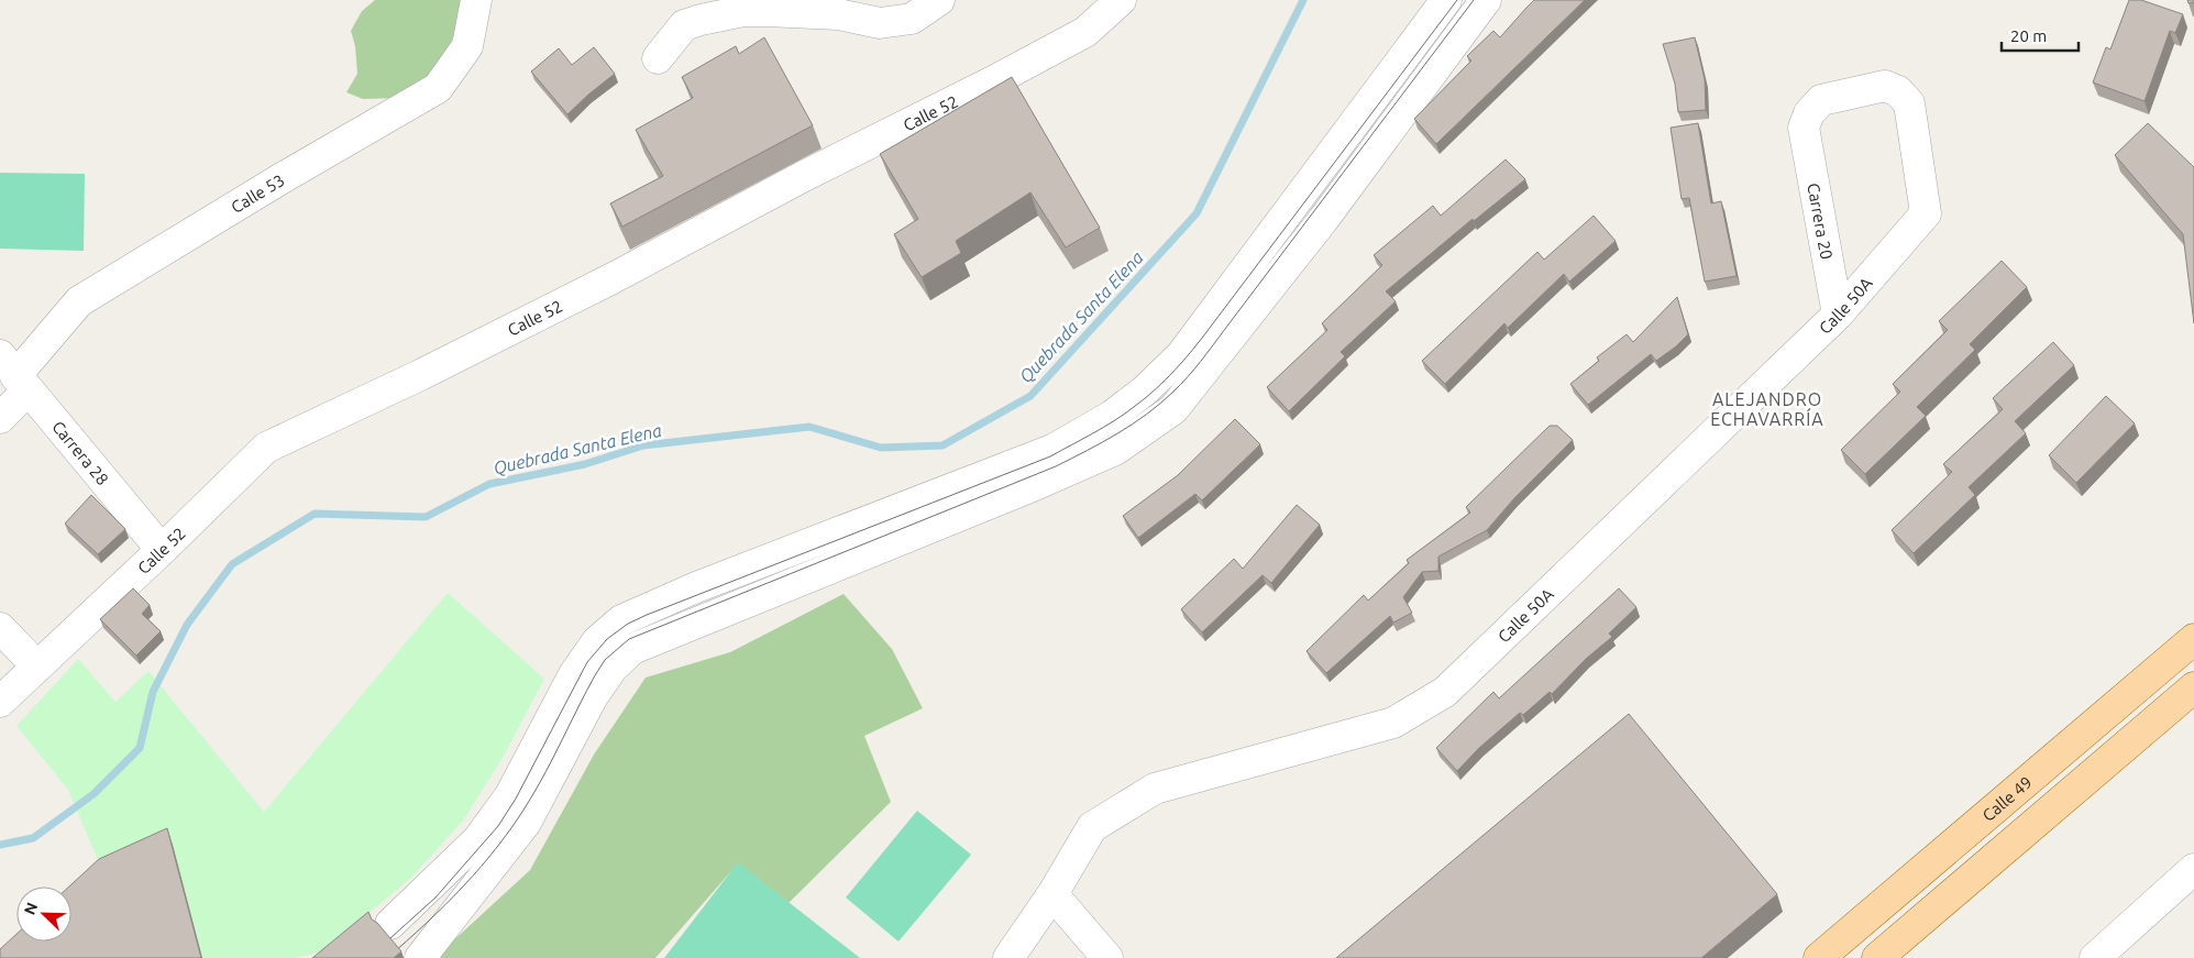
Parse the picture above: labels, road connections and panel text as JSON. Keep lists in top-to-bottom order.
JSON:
{
  "streets": {
    "main road": ["Calle 49"],
    "street": [
      "Calle 52",
      "Calle 53",
      "Carrera 20",
      "Calle 50A",
      "Carrera 28"
    ]
  },
  "crossings": [
    ["Calle 52", "Carrera 28"],
    ["Calle 53", "Carrera 28"],
    ["Carrera 20", "Calle 50A"]
  ],
  "districts": ["ALEJANDRO ECHAVARRÍA"],
  "water": ["Quebrada Santa Elena"],
  "scale_bar": "20 m",
  "north": "top left"
}
